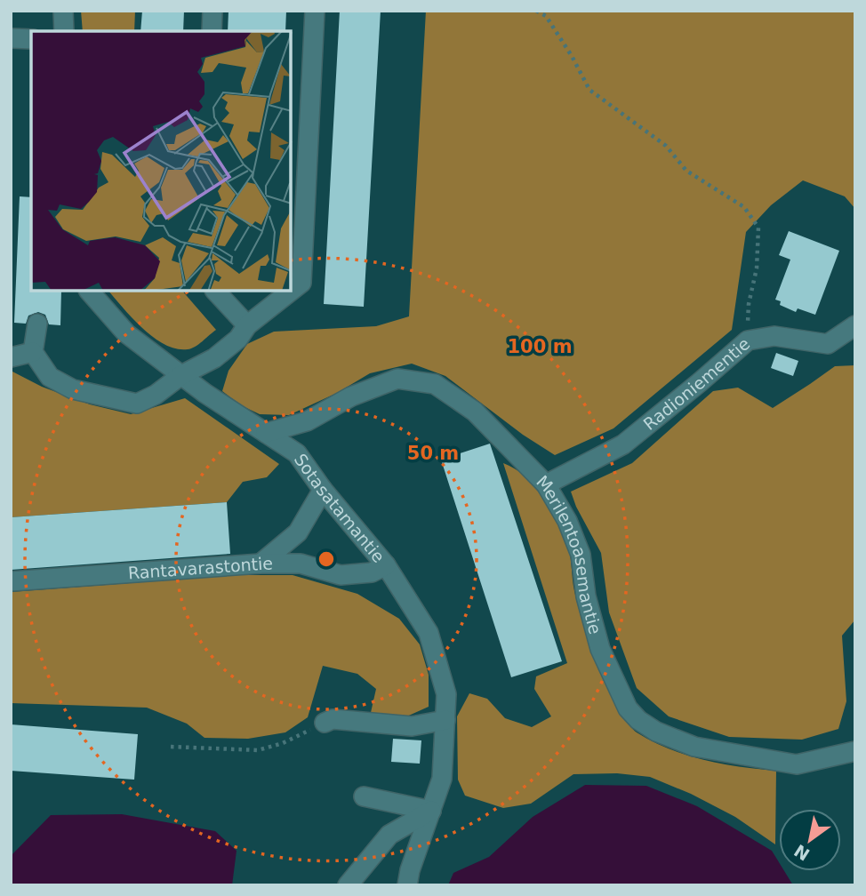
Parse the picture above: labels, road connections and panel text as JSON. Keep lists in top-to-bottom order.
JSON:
{
  "streets": {
    "street": [
      "Radioniementie",
      "Sotasatamantie",
      "Merilentoasemantie",
      "Rantavarastontie"
    ]
  },
  "crossings": [
    ["Radioniementie", "Merilentoasemantie"],
    ["Sotasatamantie", "Merilentoasemantie"],
    ["Sotasatamantie", "Rantavarastontie"]
  ],
  "north": "bottom left",
  "rings": ["100 m", "50 m"]
}
